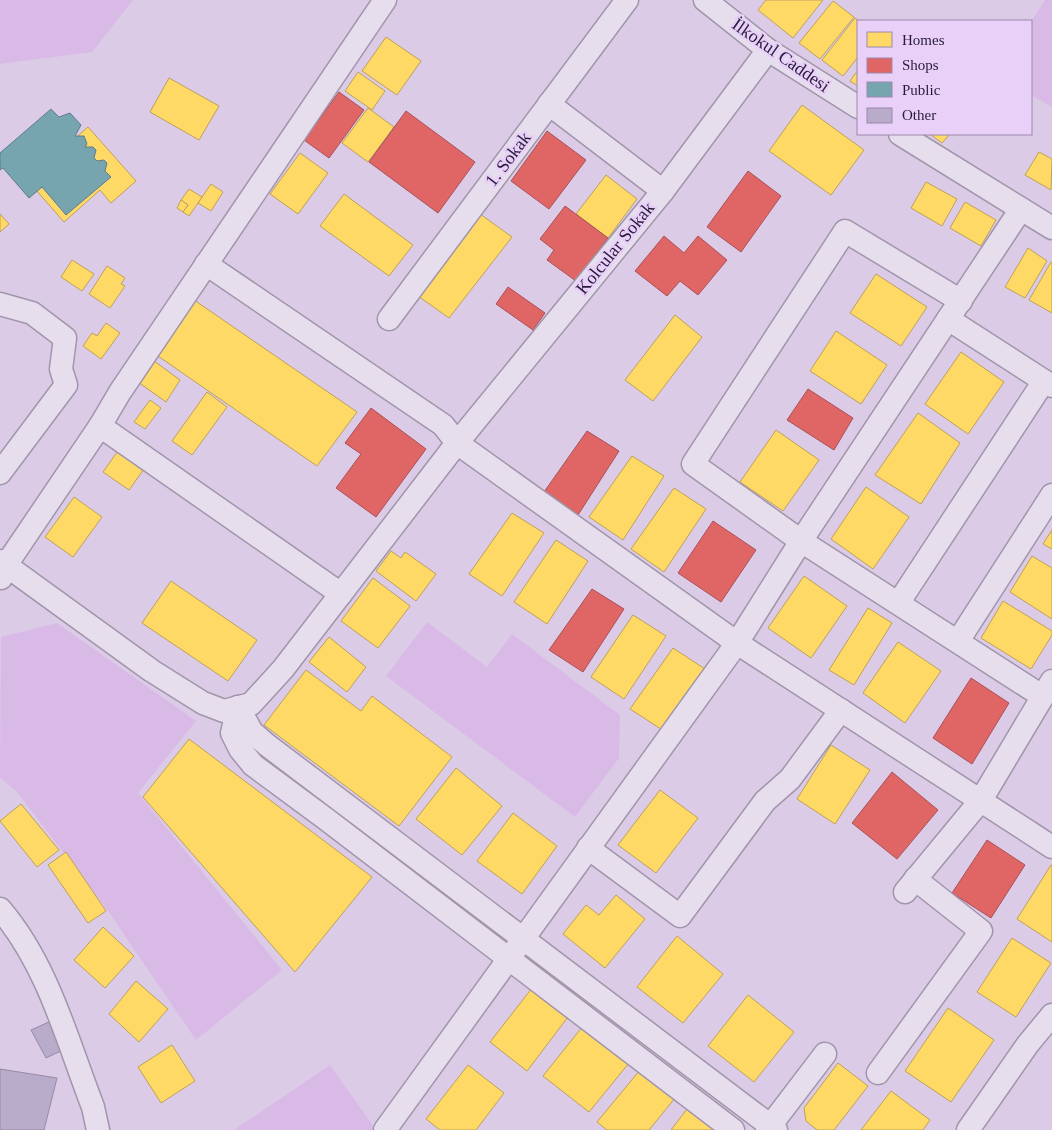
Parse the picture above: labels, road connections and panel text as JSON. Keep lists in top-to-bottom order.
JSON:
{
  "streets": {
    "street": ["İlkokul Caddesi", "1. Sokak", "Kolcular Sokak"]
  },
  "crossings": [
    ["İlkokul Caddesi", "Kolcular Sokak"]
  ],
  "legend": [
    "Homes",
    "Shops",
    "Public",
    "Other"
  ]
}
